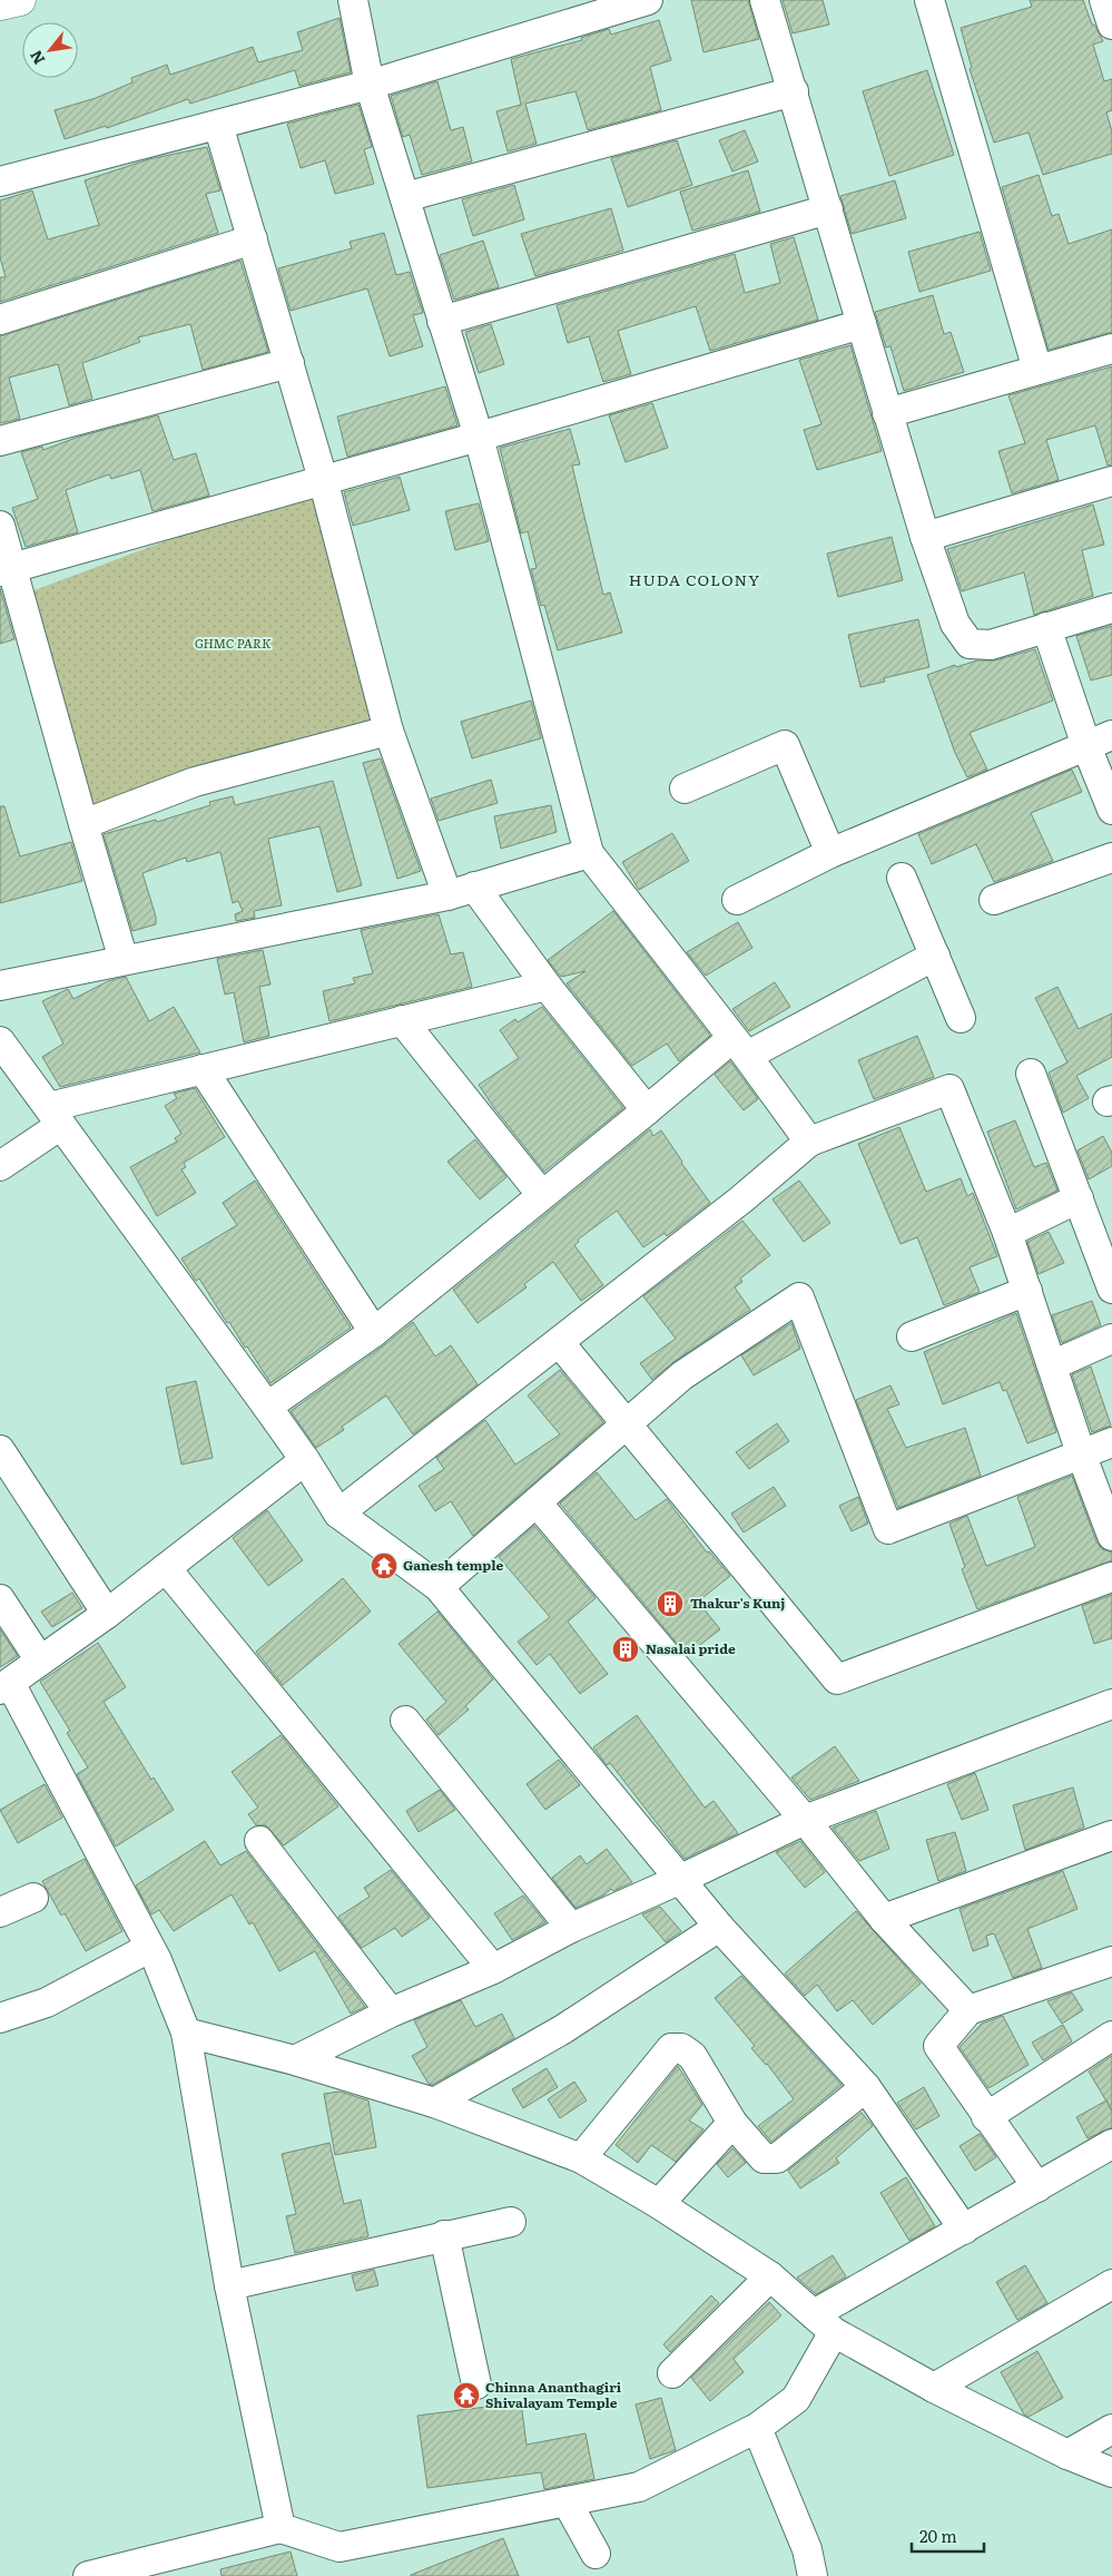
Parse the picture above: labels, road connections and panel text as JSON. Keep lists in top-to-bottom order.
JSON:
{
  "districts": ["HUDA COLONY"],
  "parks": ["GHMC PARK"],
  "places": {
    "temple": ["Ganesh temple", "Chinna Ananthagiri Shivalayam Temple"],
    "building": ["Thakur's Kunj", "Nasalai pride"]
  },
  "scale_bar": "20 m",
  "north": "bottom left"
}
